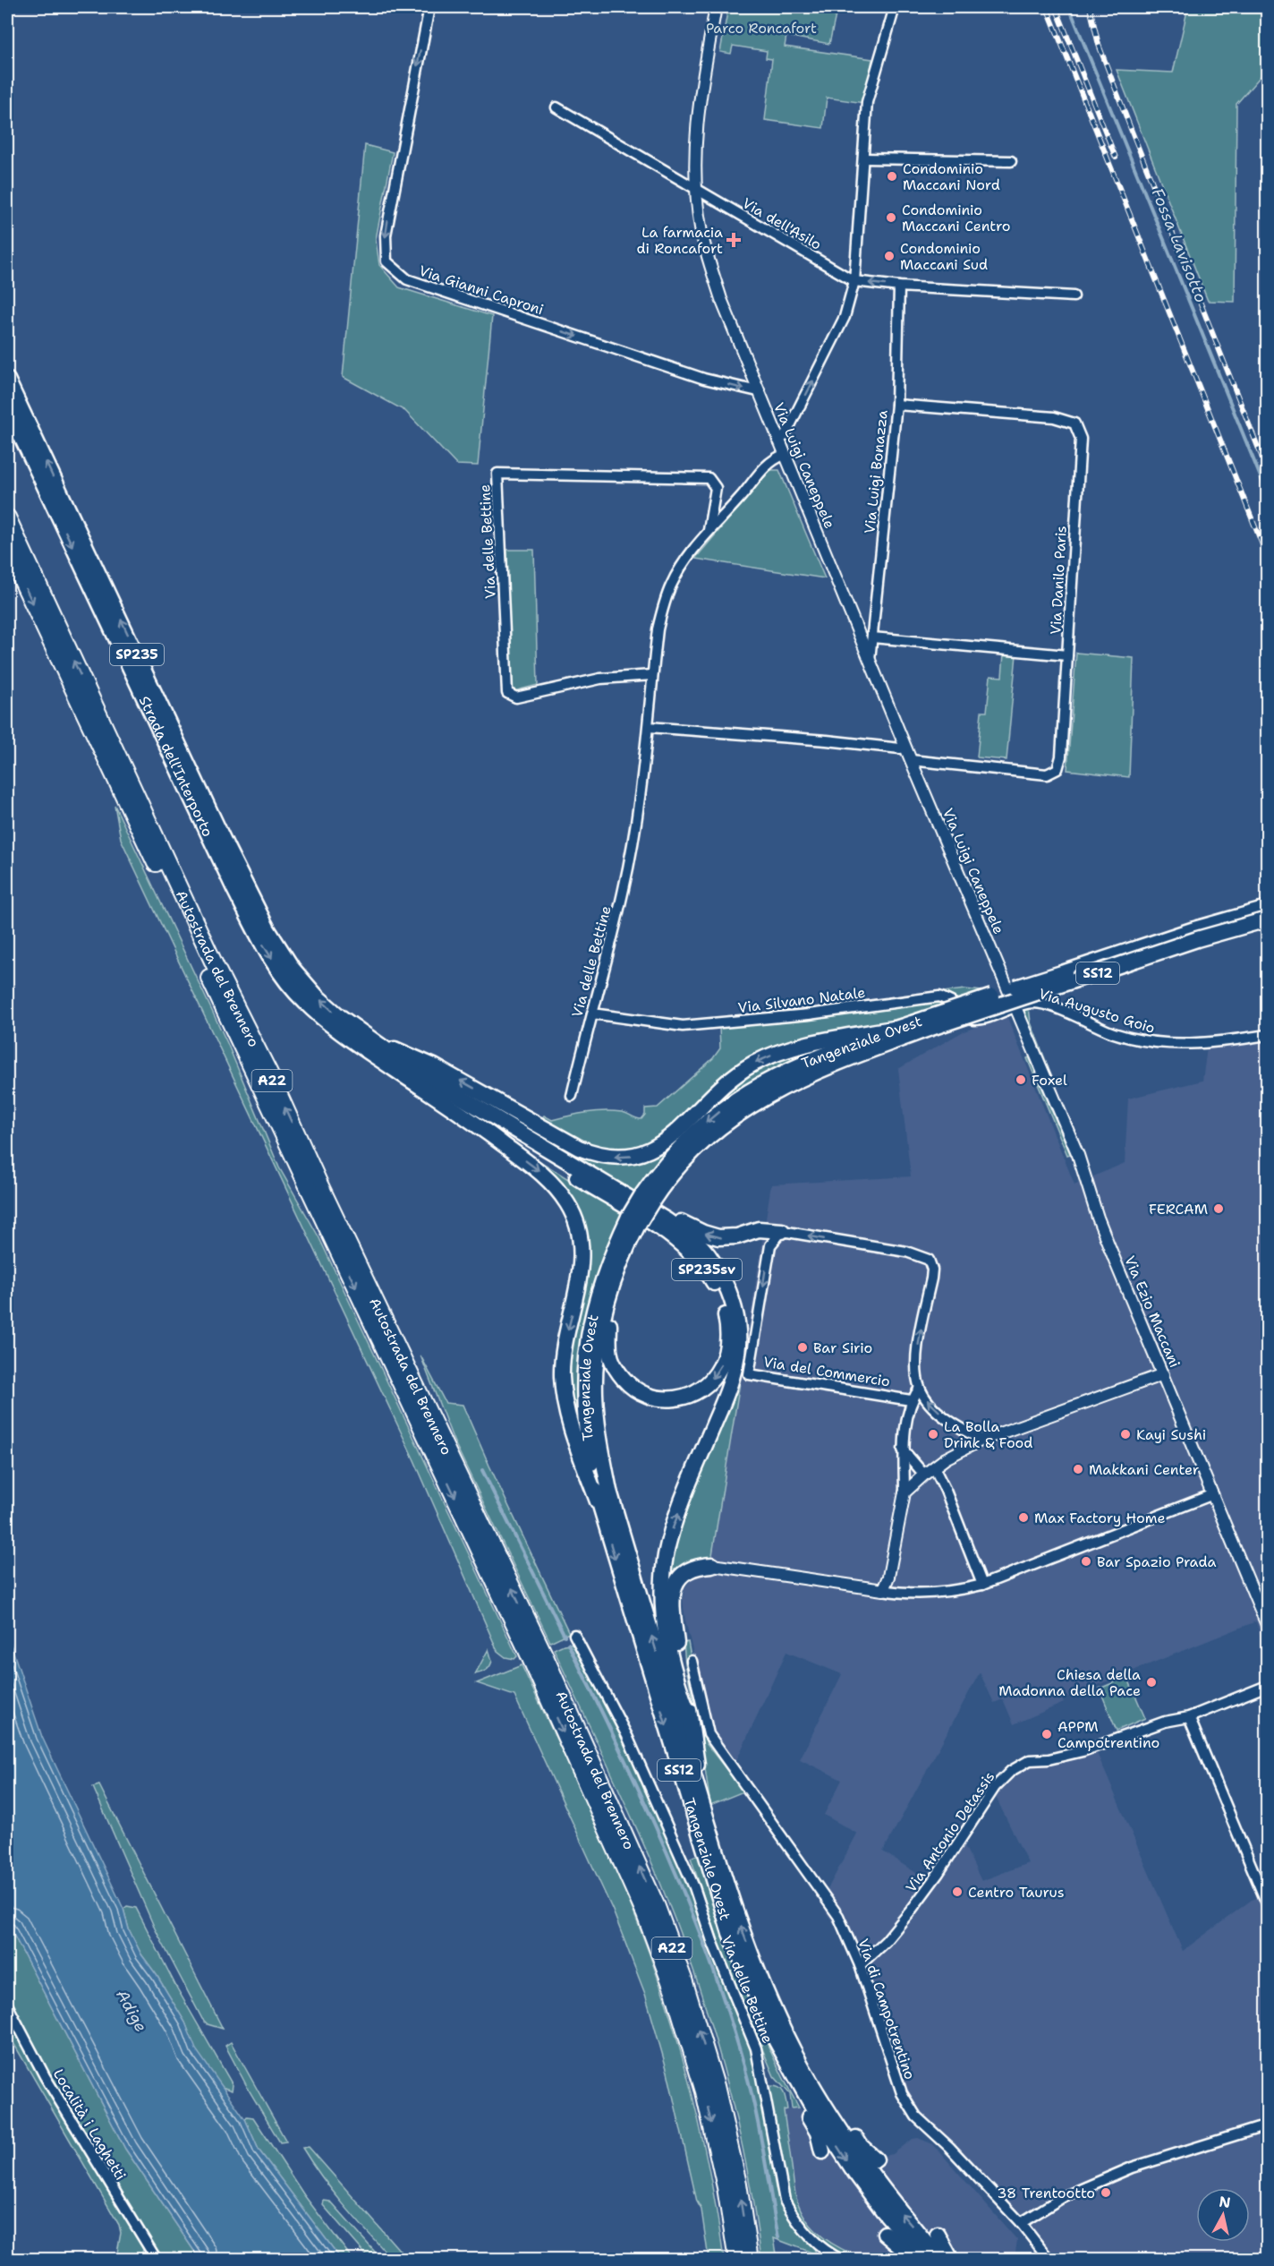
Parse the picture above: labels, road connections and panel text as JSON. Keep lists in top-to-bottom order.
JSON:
{
  "streets": {
    "highway": [
      "SP235",
      "Strada dell'Interporto",
      "Autostrada del Brennero",
      "SS12",
      "Tangenziale Ovest",
      "A22",
      "SP235sv"
    ],
    "street": [
      "Via dell'Asilo",
      "Via Gianni Caproni",
      "Via Luigi Caneppele",
      "Via Luigi Bonazza",
      "Via delle Bettine",
      "Via Danilo Paris",
      "Via Silvano Natale",
      "Via Augusto Goio",
      "Via Ezio Maccani",
      "Via del Commercio",
      "Via Antonio Detassis",
      "Via di Campotrentino",
      "Località i Laghetti"
    ]
  },
  "crossings": [
    ["Via dell'Asilo", "Via Luigi Caneppele"],
    ["Via Gianni Caproni", "Via Luigi Caneppele"],
    ["Via Luigi Caneppele", "Via Luigi Bonazza"],
    ["Via Luigi Caneppele", "Via delle Bettine"],
    ["Via Luigi Caneppele", "Via Danilo Paris"],
    ["Via Luigi Caneppele", "Via Silvano Natale"],
    ["Via Luigi Caneppele", "Via Augusto Goio"],
    ["Via Luigi Caneppele", "Via Ezio Maccani"],
    ["Via Luigi Bonazza", "Via Danilo Paris"],
    ["Via delle Bettine", "Via Silvano Natale"],
    ["Strada dell'Interporto", "SP235sv"],
    ["Via Silvano Natale", "Via Augusto Goio"],
    ["Via Silvano Natale", "Via Ezio Maccani"],
    ["Via Augusto Goio", "Via Ezio Maccani"],
    ["Tangenziale Ovest", "SP235sv"],
    ["Via Antonio Detassis", "Via di Campotrentino"]
  ],
  "water": ["Fossa Lavisotto", "Adige"],
  "parks": ["Parco Roncafort"],
  "places": {
    "other": [
      "Condominio Maccani Nord",
      "Condominio Maccani Centro",
      "Condominio Maccani Sud",
      "Foxel",
      "FERCAM",
      "Bar Sirio",
      "La Bolla Drink & Food",
      "Kayi Sushi",
      "Makkani Center",
      "Max Factory Home",
      "Bar Spazio Prada",
      "Chiesa della Madonna della Pace",
      "APPM Campotrentino",
      "Centro Taurus",
      "38 Trentootto"
    ],
    "health": ["La farmacia di Roncafort"]
  },
  "north": "top"
}
